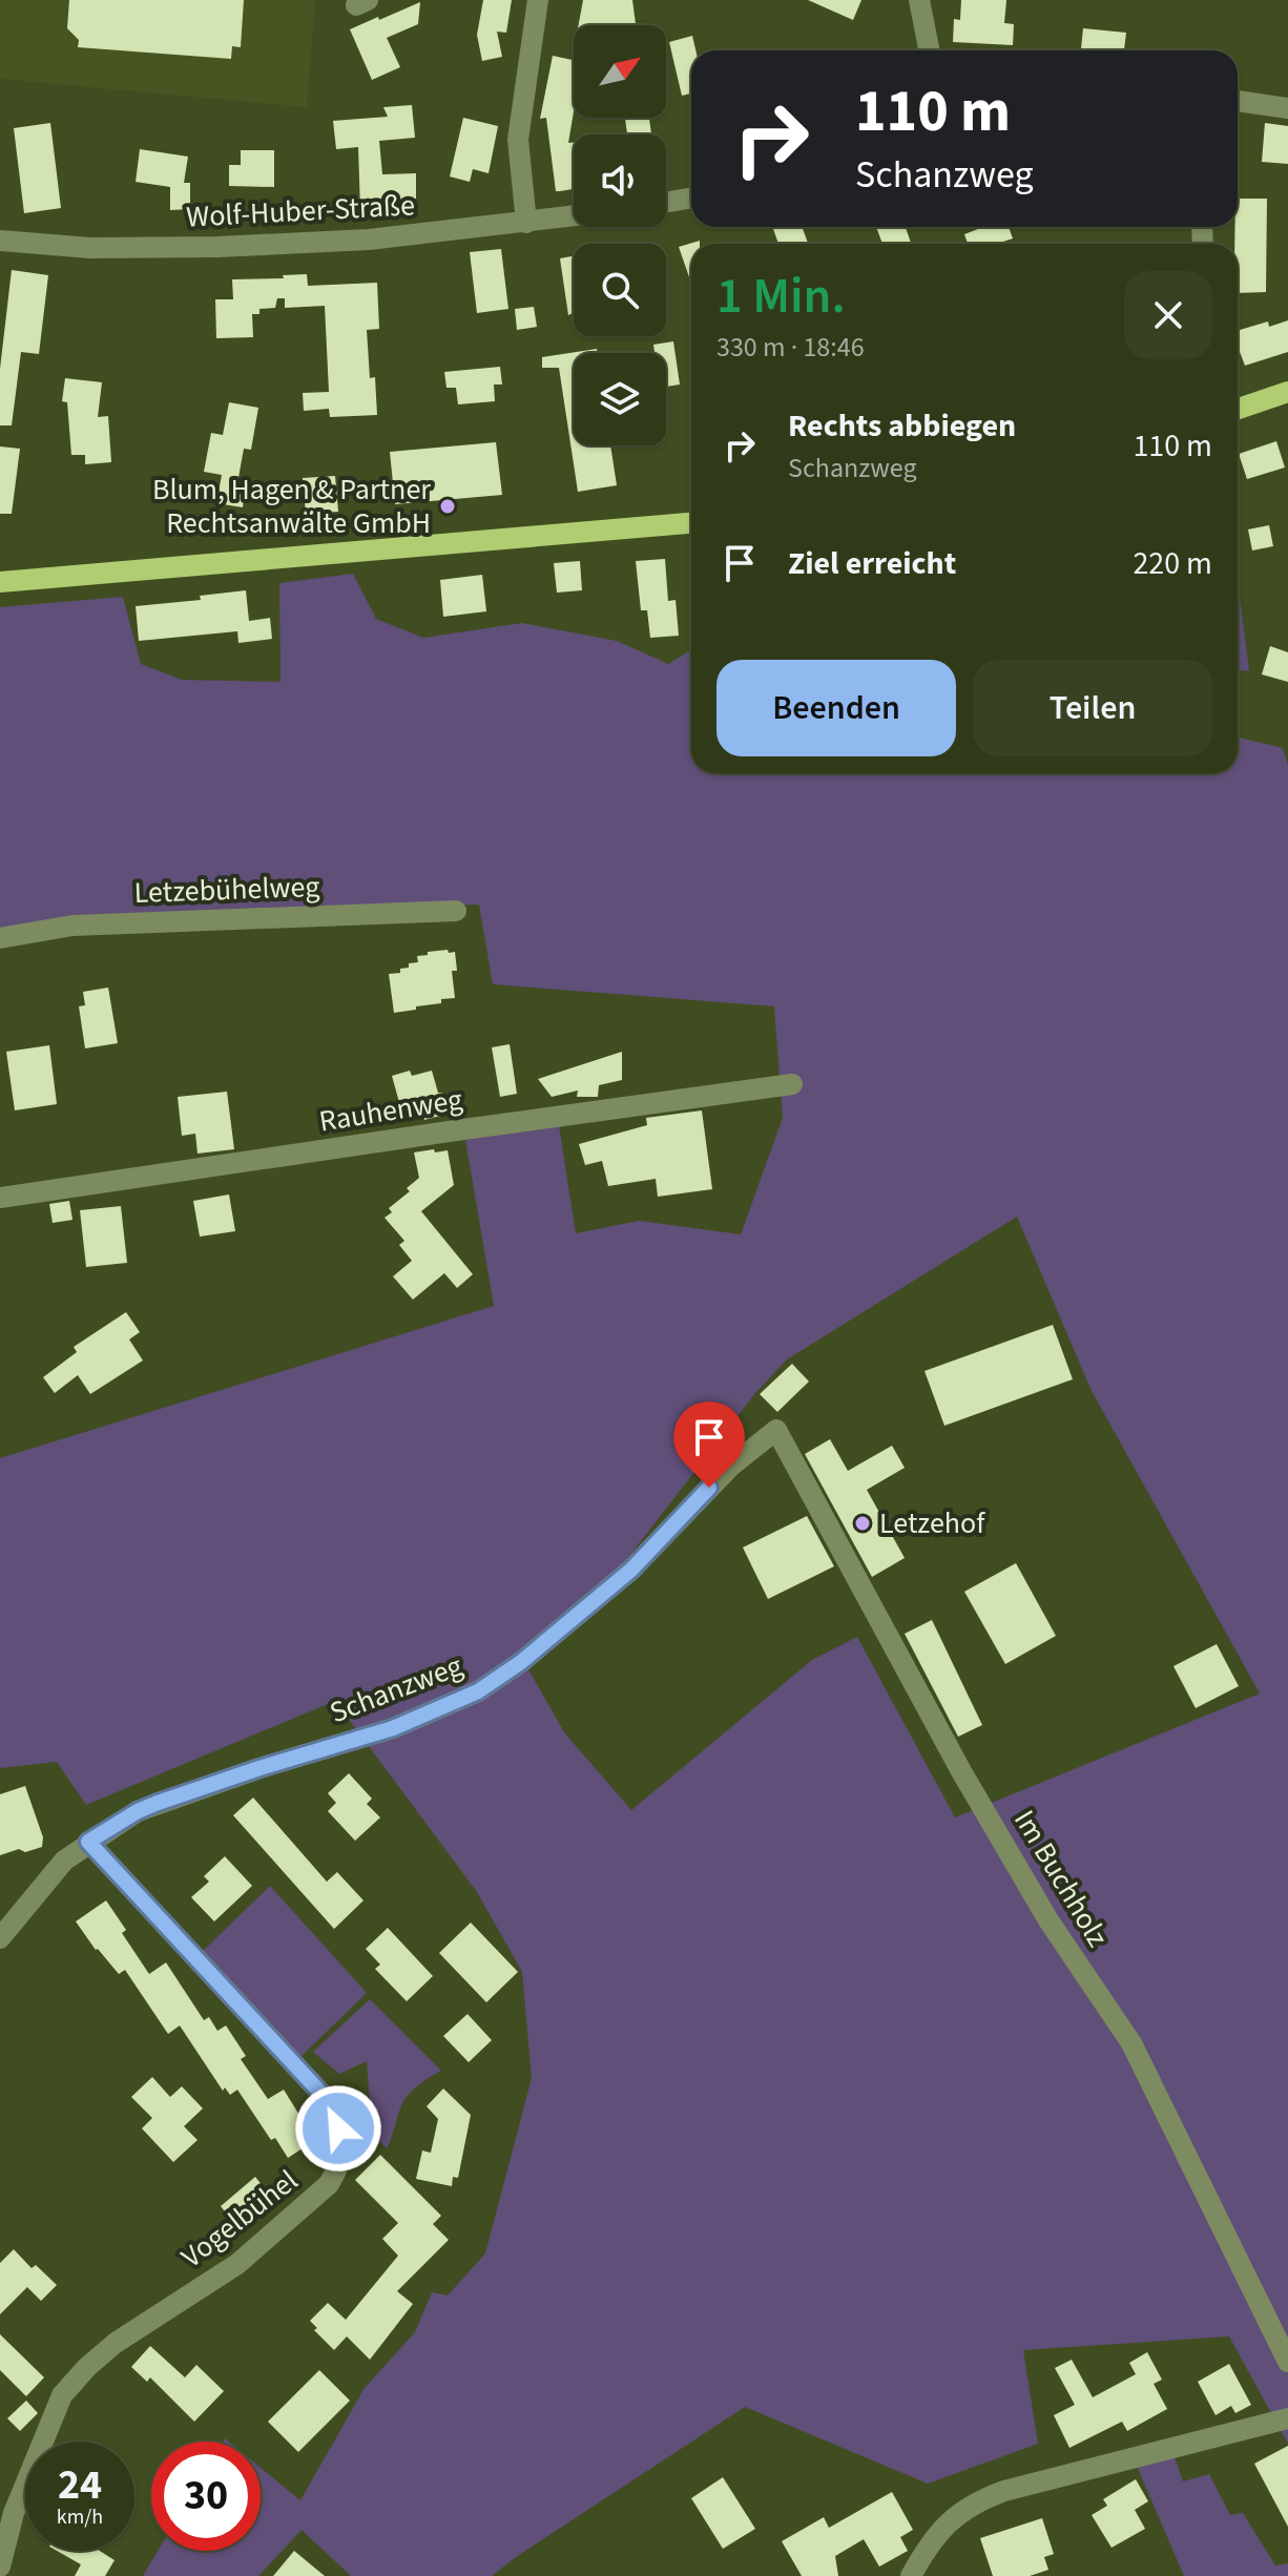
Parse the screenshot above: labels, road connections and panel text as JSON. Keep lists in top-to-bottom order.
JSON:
{
  "streets": {
    "street": [
      "Wolf-Huber-Straße",
      "Letzebühelweg",
      "Rauhenweg",
      "Schanzweg",
      "Im Buchholz",
      "Vogelbühel"
    ]
  },
  "crossings": [
    ["Schanzweg", "Im Buchholz"],
    ["Schanzweg", "Vogelbühel"]
  ],
  "places": ["Blum, Hagen & Partner Rechtsanwälte GmbH", "Letzehof"],
  "north": "top right",
  "page": {
    "turn": ["110 m", "Schanzweg"],
    "heading": ["1 Min.", "330 m · 18:46"],
    "list": [
      {
        "name": "Rechts abbiegen",
        "note": "Schanzweg",
        "value": "110 m"
      },
      {
        "name": "Ziel erreicht",
        "value": "220 m"
      }
    ],
    "buttons": ["Beenden", "Teilen"],
    "speed": "24 km/h",
    "limit": "30"
  }
}
